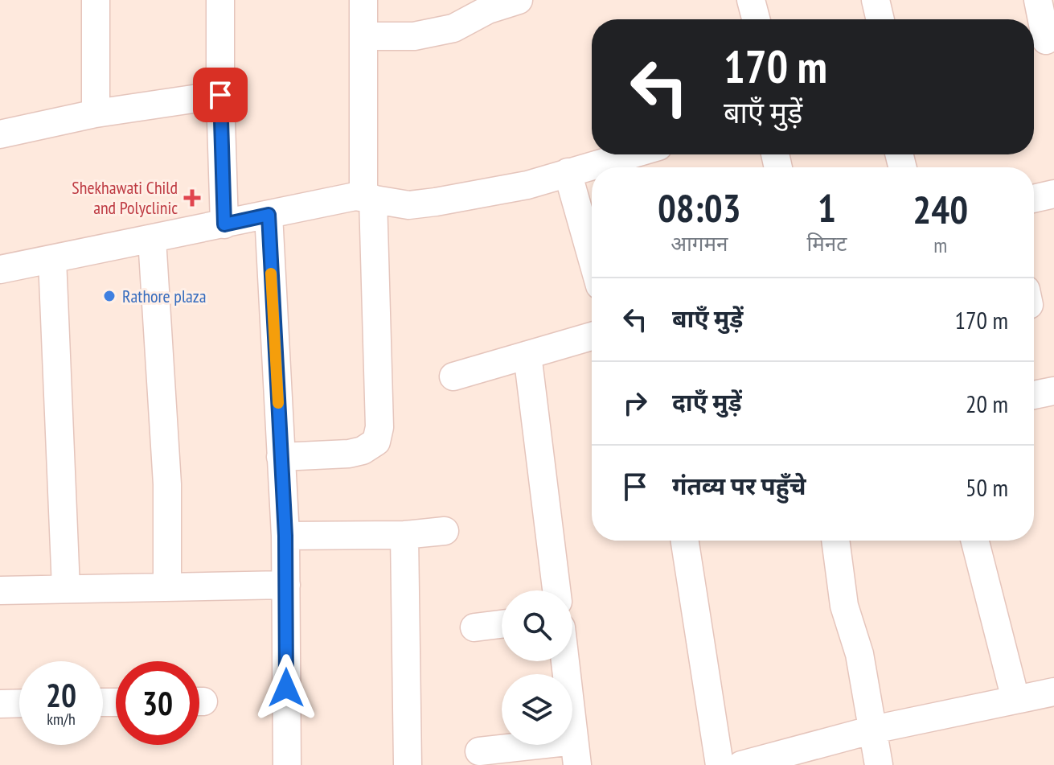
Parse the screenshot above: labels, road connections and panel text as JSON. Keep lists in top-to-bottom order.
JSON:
{
  "places": {
    "health": ["Shekhawati Child and Polyclinic"],
    "other": ["Rathore plaza"]
  },
  "page": {
    "turn": ["170 m", "बाएँ मुड़ें"],
    "eta": [
      "08:03",
      "आगमन",
      "1",
      "मिनट",
      "240",
      "m"
    ],
    "list": [
      {
        "name": "बाएँ मुड़ें",
        "value": "170 m"
      },
      {
        "name": "दाएँ मुड़ें",
        "value": "20 m"
      },
      {
        "name": "गंतव्य पर पहुँचे",
        "value": "50 m"
      }
    ],
    "speed": "20 km/h",
    "limit": "30"
  }
}
